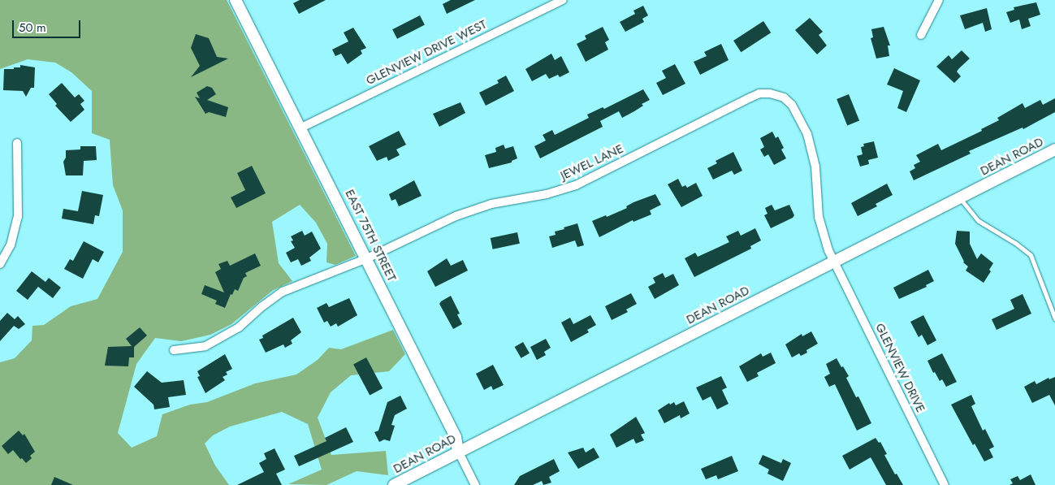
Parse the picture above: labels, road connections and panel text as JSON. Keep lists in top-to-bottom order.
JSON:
{
  "streets": {
    "street": [
      "GLENVIEW DRIVE WEST",
      "DEAN ROAD",
      "JEWEL LANE",
      "EAST 75TH STREET",
      "GLENVIEW DRIVE"
    ]
  },
  "crossings": [
    ["GLENVIEW DRIVE WEST", "EAST 75TH STREET"],
    ["DEAN ROAD", "EAST 75TH STREET"],
    ["DEAN ROAD", "GLENVIEW DRIVE"],
    ["JEWEL LANE", "EAST 75TH STREET"],
    ["JEWEL LANE", "GLENVIEW DRIVE"]
  ],
  "scale_bar": "50 m"
}
